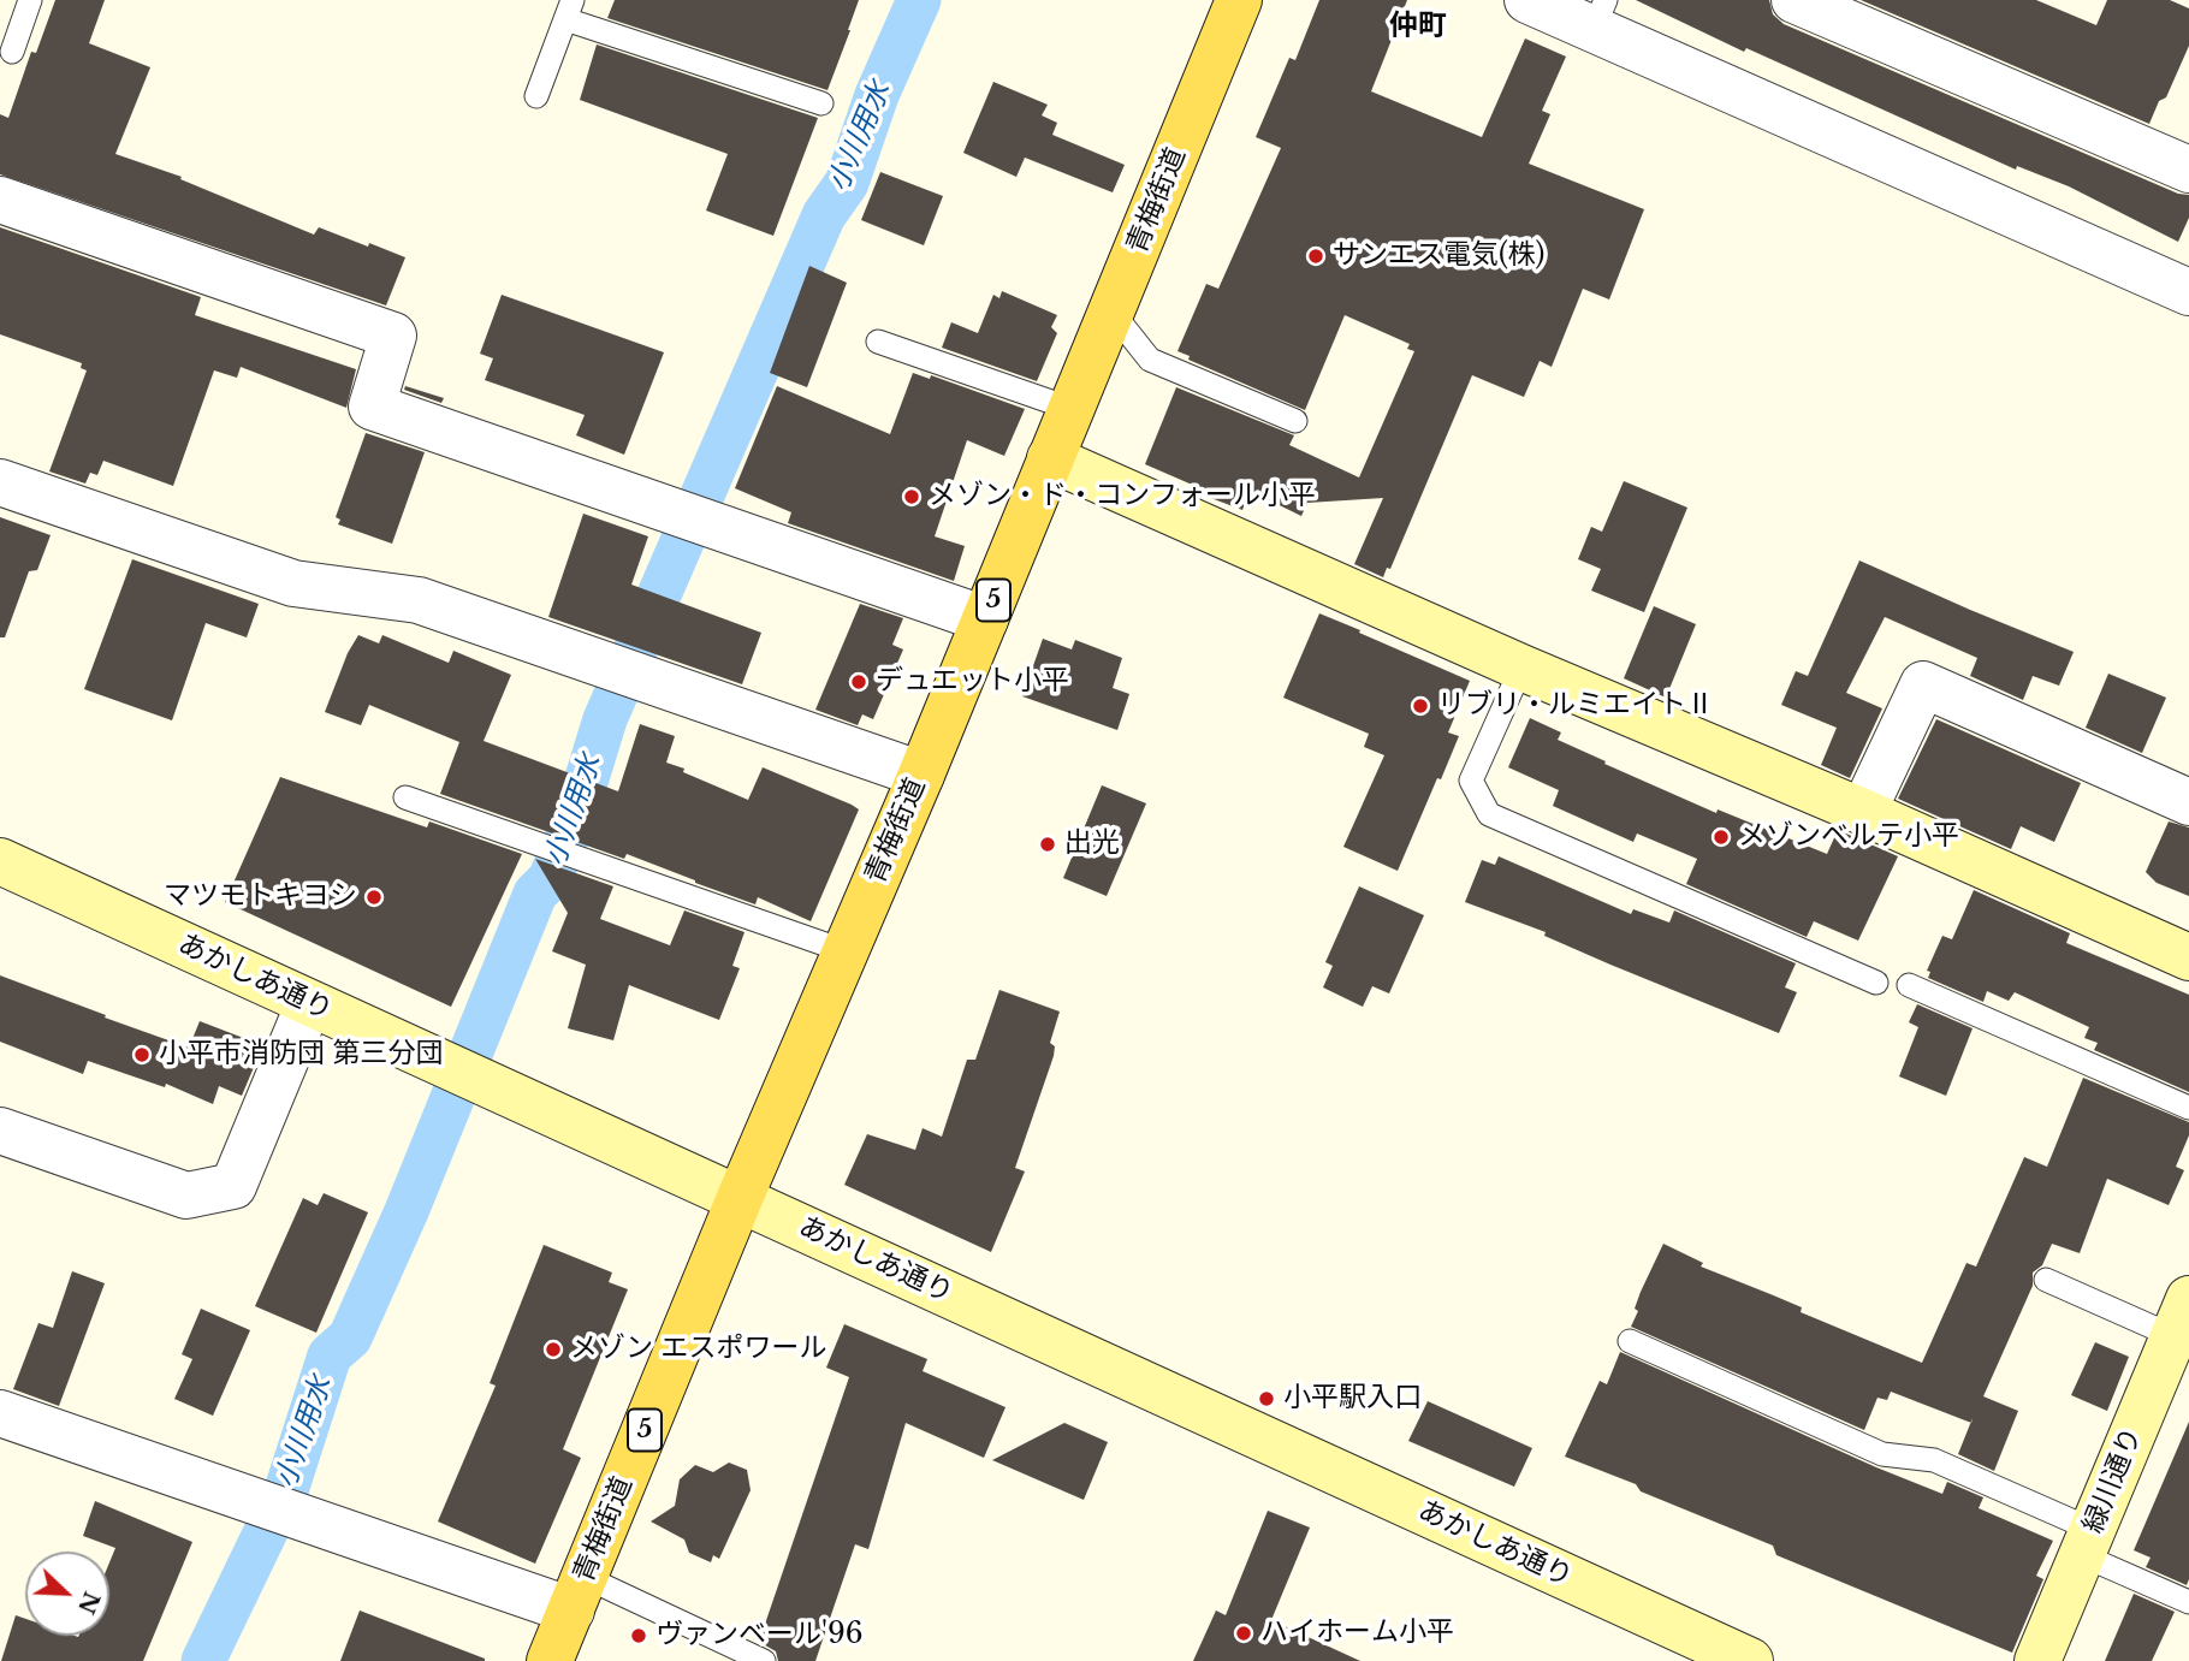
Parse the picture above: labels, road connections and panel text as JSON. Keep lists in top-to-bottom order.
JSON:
{
  "streets": {
    "main road": ["青梅街道", "5"],
    "street": ["あかしあ通り", "緑川通り"]
  },
  "crossings": [
    ["青梅街道", "あかしあ通り"]
  ],
  "districts": ["仲町"],
  "water": ["小川用水"],
  "places": [
    "サンエス電気(株)",
    "メゾン・ド・コンフォール小平",
    "デュエット小平",
    "リブリ・ルミエイトⅡ",
    "メゾンベルテ小平",
    "出光",
    "マツモトキヨシ",
    "小平市消防団 第三分団",
    "メゾン エスポワール",
    "小平駅入口",
    "ハイホーム小平",
    "ヴァンベール'96"
  ],
  "north": "bottom right"
}
